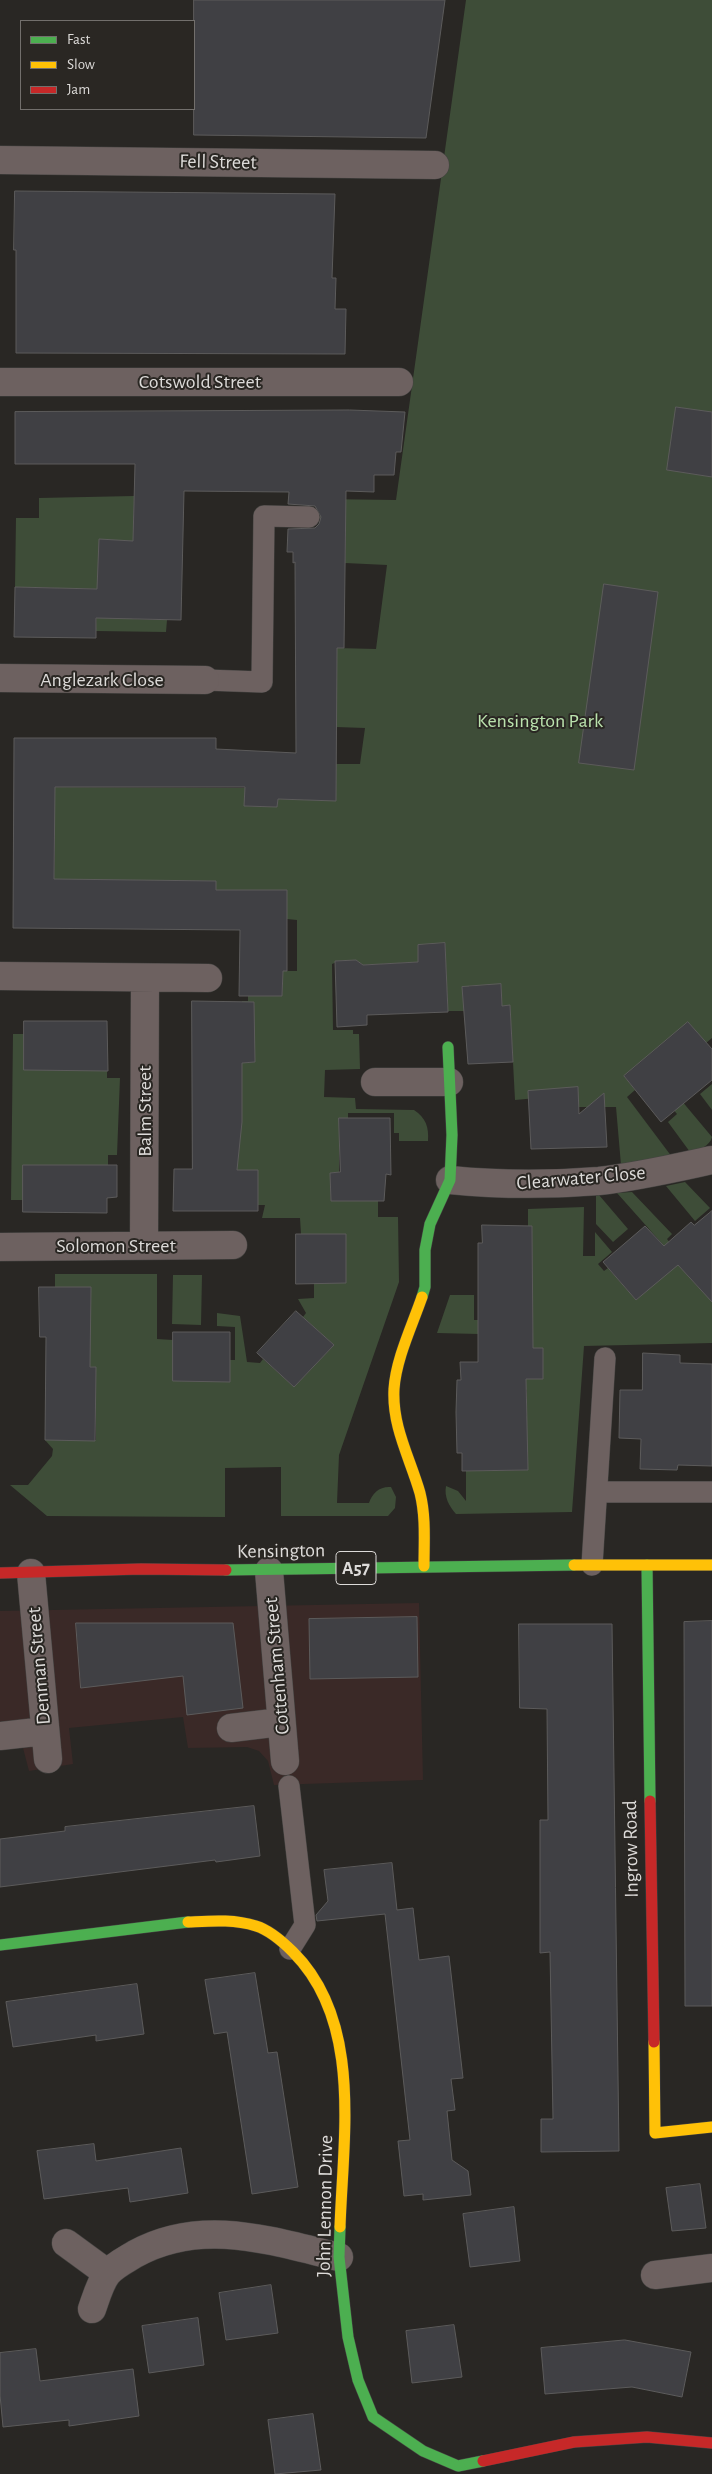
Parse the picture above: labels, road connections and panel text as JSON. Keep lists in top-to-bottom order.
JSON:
{
  "streets": {
    "street": [
      "Fell Street",
      "Cotswold Street",
      "Anglezark Close",
      "Balm Street",
      "Clearwater Close",
      "Solomon Street",
      "Kensington",
      "A57",
      "Denman Street",
      "Cottenham Street",
      "Ingrow Road",
      "John Lennon Drive"
    ]
  },
  "crossings": [
    ["Balm Street", "Solomon Street"],
    ["Kensington", "Denman Street"],
    ["Kensington", "Cottenham Street"],
    ["Kensington", "Ingrow Road"]
  ],
  "parks": ["Kensington Park"],
  "legend": ["Fast", "Slow", "Jam"]
}
